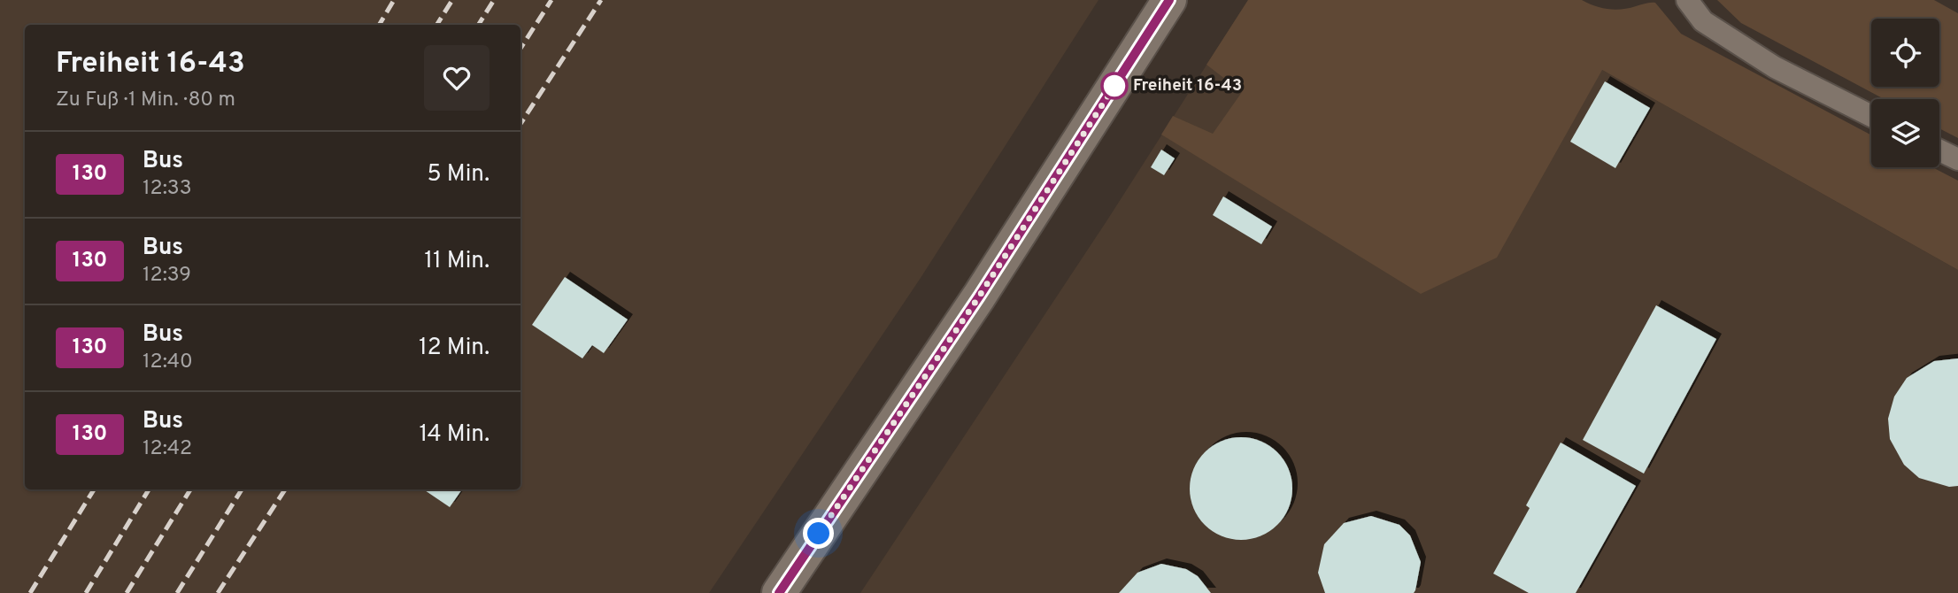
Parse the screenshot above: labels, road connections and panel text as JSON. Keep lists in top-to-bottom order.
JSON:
{
  "places": ["Freiheit 16-43"],
  "lines": ["bus line 130"],
  "page": {
    "heading": ["Freiheit 16-43", "Zu Fuß · 1 Min. · 80 m"],
    "list": [
      {
        "mark": "130",
        "name": "Bus",
        "note": "12:33",
        "value": "5 Min."
      },
      {
        "mark": "130",
        "name": "Bus",
        "note": "12:39",
        "value": "11 Min."
      },
      {
        "mark": "130",
        "name": "Bus",
        "note": "12:40",
        "value": "12 Min."
      },
      {
        "mark": "130",
        "name": "Bus",
        "note": "12:42",
        "value": "14 Min."
      }
    ]
  }
}
